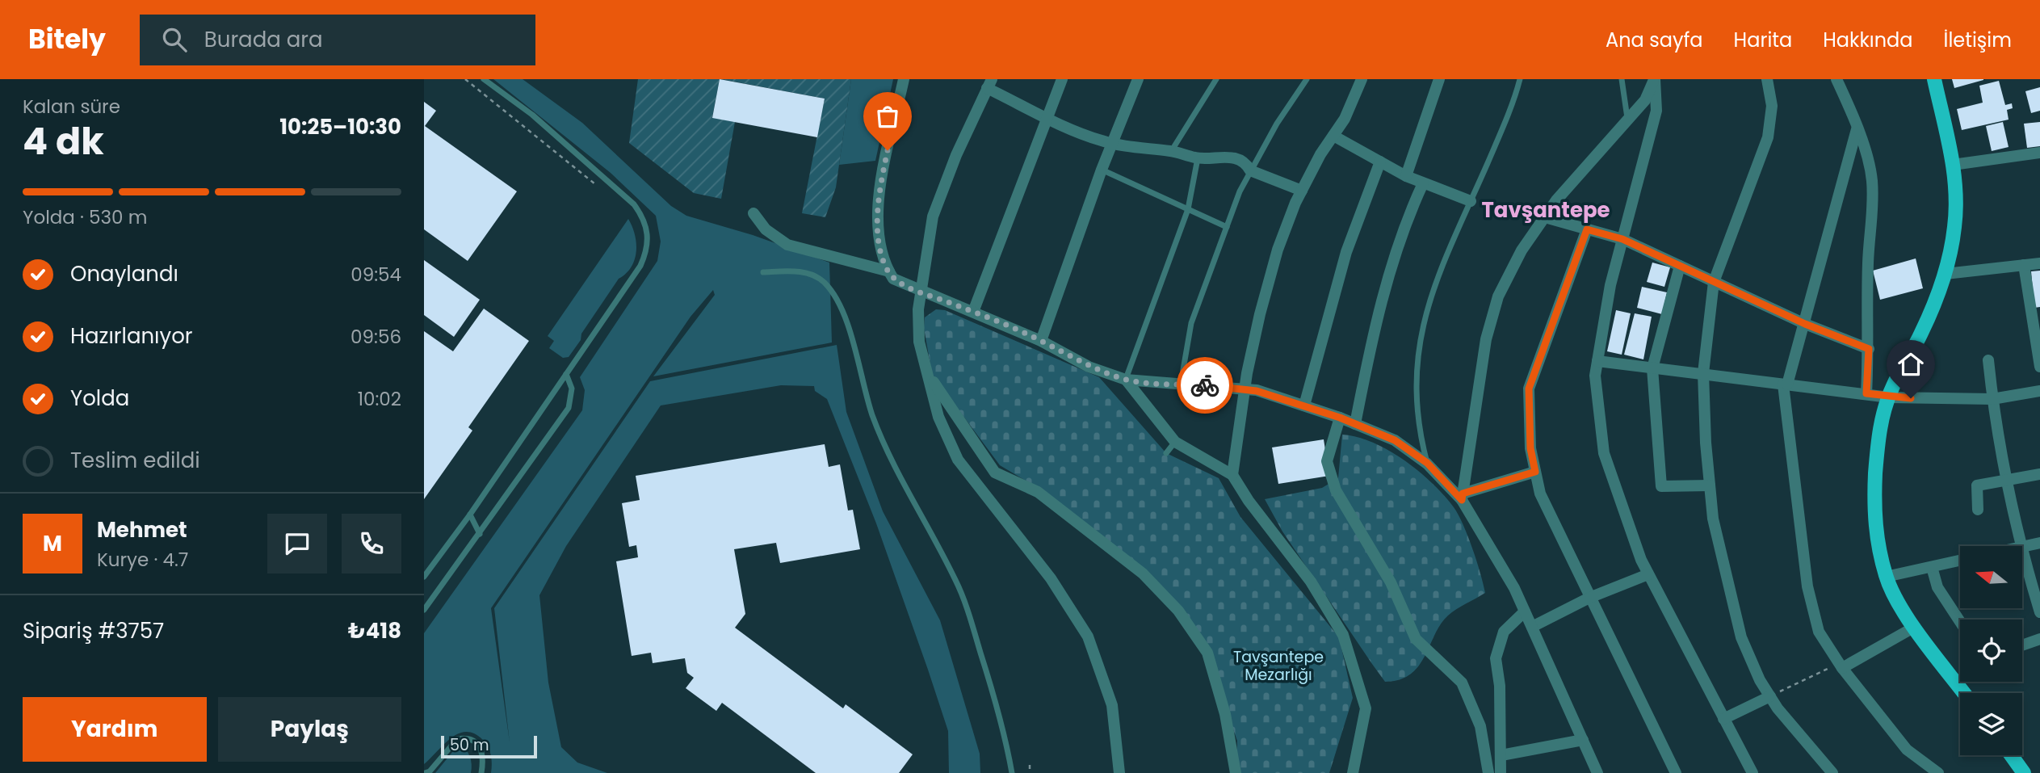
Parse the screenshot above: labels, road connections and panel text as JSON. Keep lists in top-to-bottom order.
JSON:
{
  "districts": ["Tavşantepe"],
  "parks": ["Tavşantepe Mezarlığı"],
  "scale_bar": "50 m",
  "north": "left",
  "page": {
    "header": "Bitely",
    "search": "Burada ara",
    "nav": [
      "Ana sayfa",
      "Harita",
      "Hakkında",
      "İletişim"
    ],
    "heading": ["4 dk", "Kalan süre", "10:25–10:30"],
    "panel": [
      "Mehmet",
      "Kurye · 4.7",
      "Sipariş #3757",
      "₺418"
    ],
    "bar": "Yolda · 530 m",
    "list": [
      ["Onaylandı", "09:54"],
      ["Hazırlanıyor", "09:56"],
      ["Yolda", "10:02"],
      "Teslim edildi"
    ],
    "round": "M",
    "buttons": ["Yardım", "Paylaş"],
    "scale": "50 m"
  }
}
